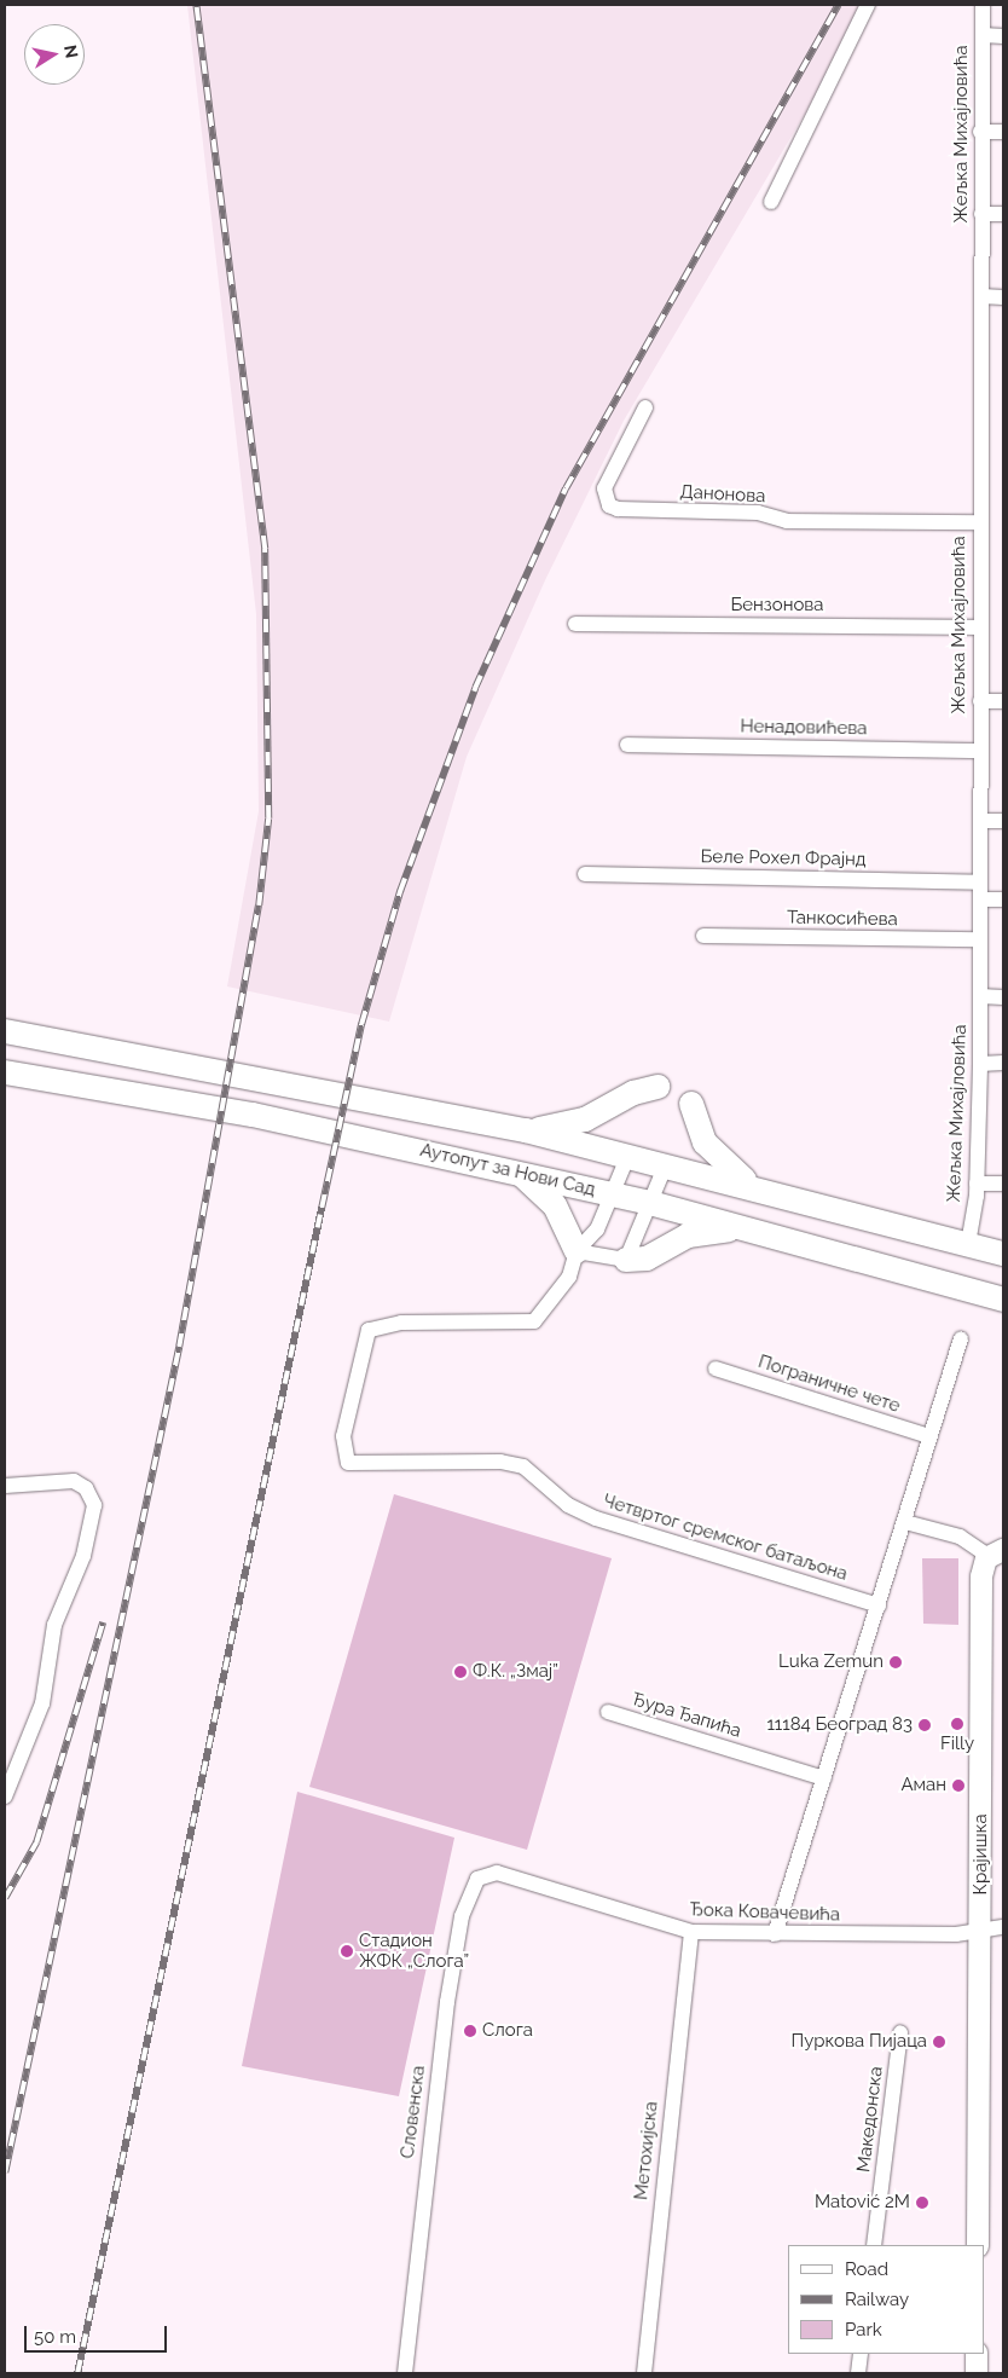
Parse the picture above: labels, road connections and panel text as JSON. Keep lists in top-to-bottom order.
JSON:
{
  "streets": {
    "main road": ["Аутопут за Нови Сад", "Крајишка"],
    "street": [
      "Жељка Михајловића",
      "Данонова",
      "Бензонова",
      "Ненадовићева",
      "Беле Рохел Фрајнд",
      "Танкосићева",
      "Пограничне чете",
      "Четвртог сремског батаљона",
      "Ђура Ђапића",
      "Ђока Ковачевића",
      "Словенска",
      "Македонска",
      "Метохијска"
    ]
  },
  "crossings": [
    ["Жељка Михајловића", "Данонова"],
    ["Жељка Михајловића", "Бензонова"],
    ["Жељка Михајловића", "Ненадовићева"],
    ["Жељка Михајловића", "Беле Рохел Фрајнд"],
    ["Жељка Михајловића", "Танкосићева"],
    ["Крајишка", "Ђока Ковачевића"],
    ["Ђока Ковачевића", "Словенска"],
    ["Ђока Ковачевића", "Метохијска"]
  ],
  "places": [
    "Luka Zemun",
    "Ф.К. „Змај”",
    "Filly",
    "11184 Београд 83",
    "Аман",
    "Стадион ЖФК „Слога”",
    "Слога",
    "Пуркова Пијаца",
    "Matović 2M"
  ],
  "legend": ["Road", "Railway", "Park"],
  "scale_bar": "50 m",
  "north": "right"
}
